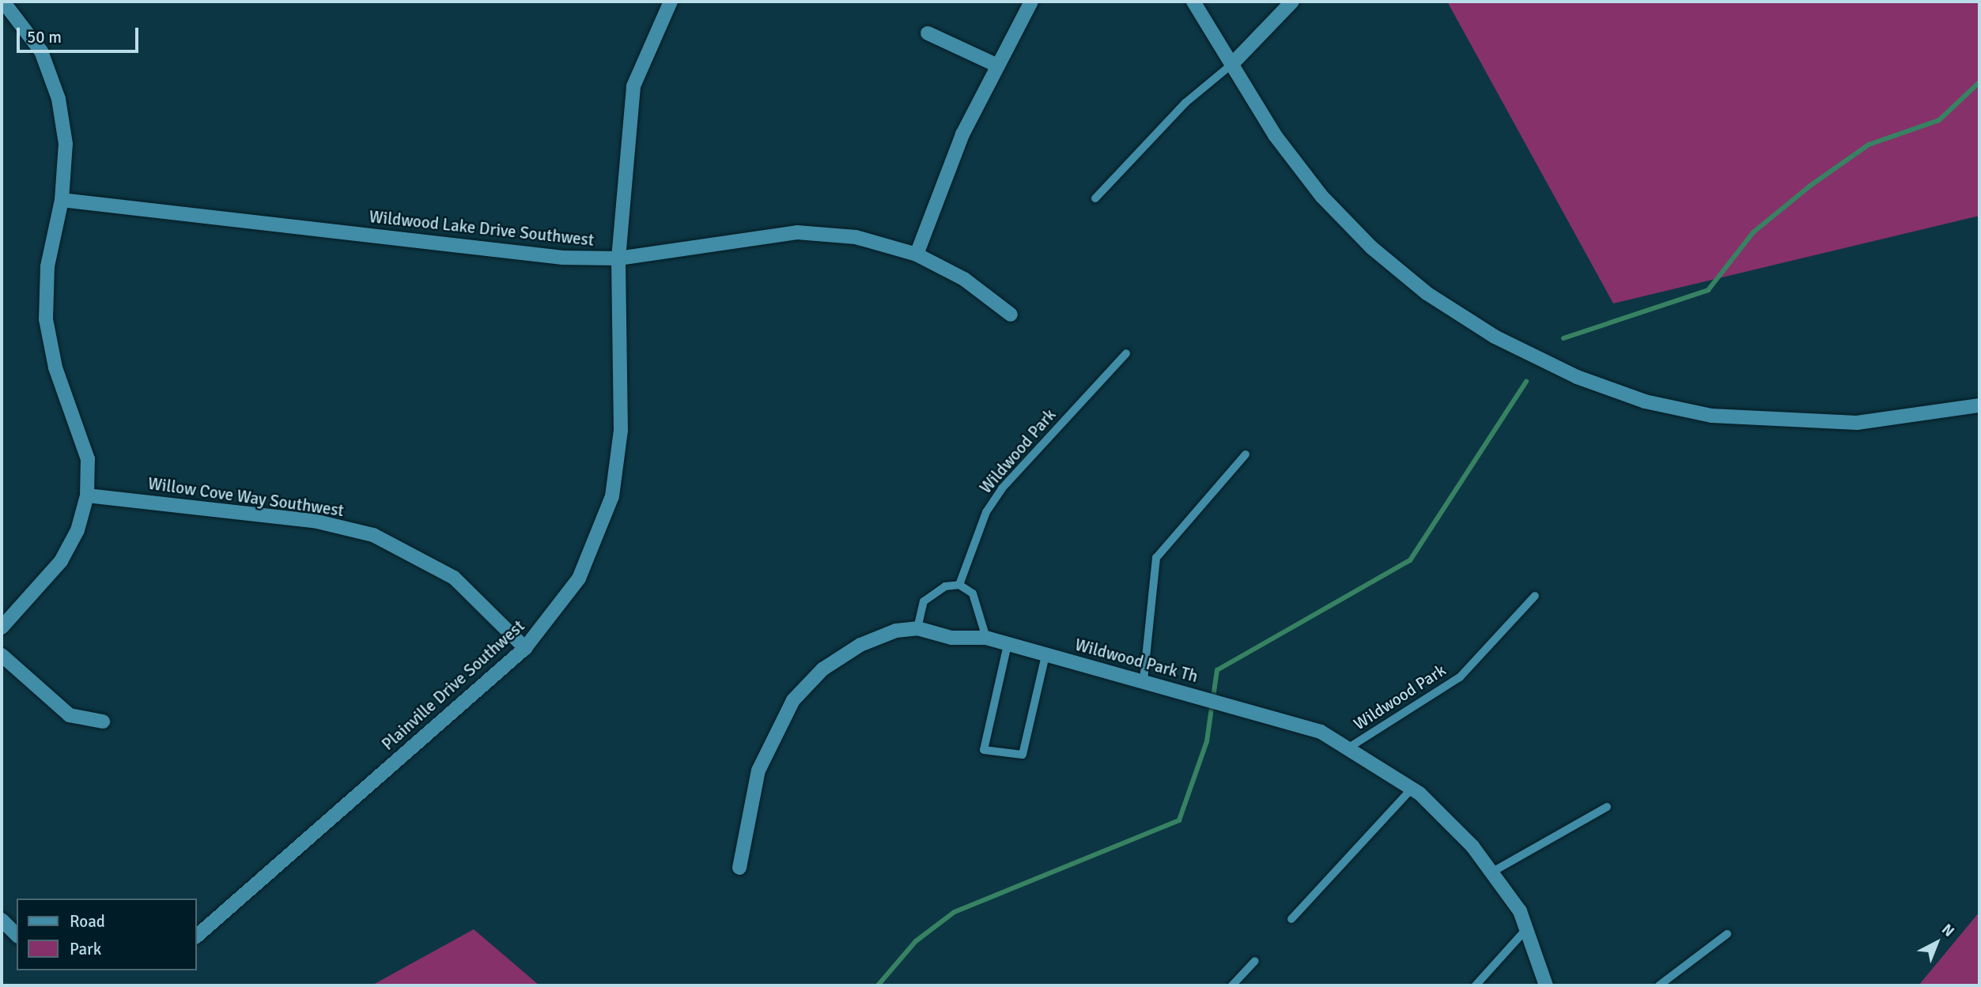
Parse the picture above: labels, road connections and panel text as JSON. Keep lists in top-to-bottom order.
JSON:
{
  "streets": {
    "street": [
      "Wildwood Lake Drive Southwest",
      "Willow Cove Way Southwest",
      "Wildwood Park Th",
      "Plainville Drive Southwest"
    ],
    "lane": ["Wildwood Park"]
  },
  "crossings": [
    ["Wildwood Lake Drive Southwest", "Plainville Drive Southwest"],
    ["Wildwood Park", "Wildwood Park Th"],
    ["Willow Cove Way Southwest", "Plainville Drive Southwest"]
  ],
  "legend": ["Road", "Park"],
  "scale_bar": "50 m",
  "north": "top right"
}
